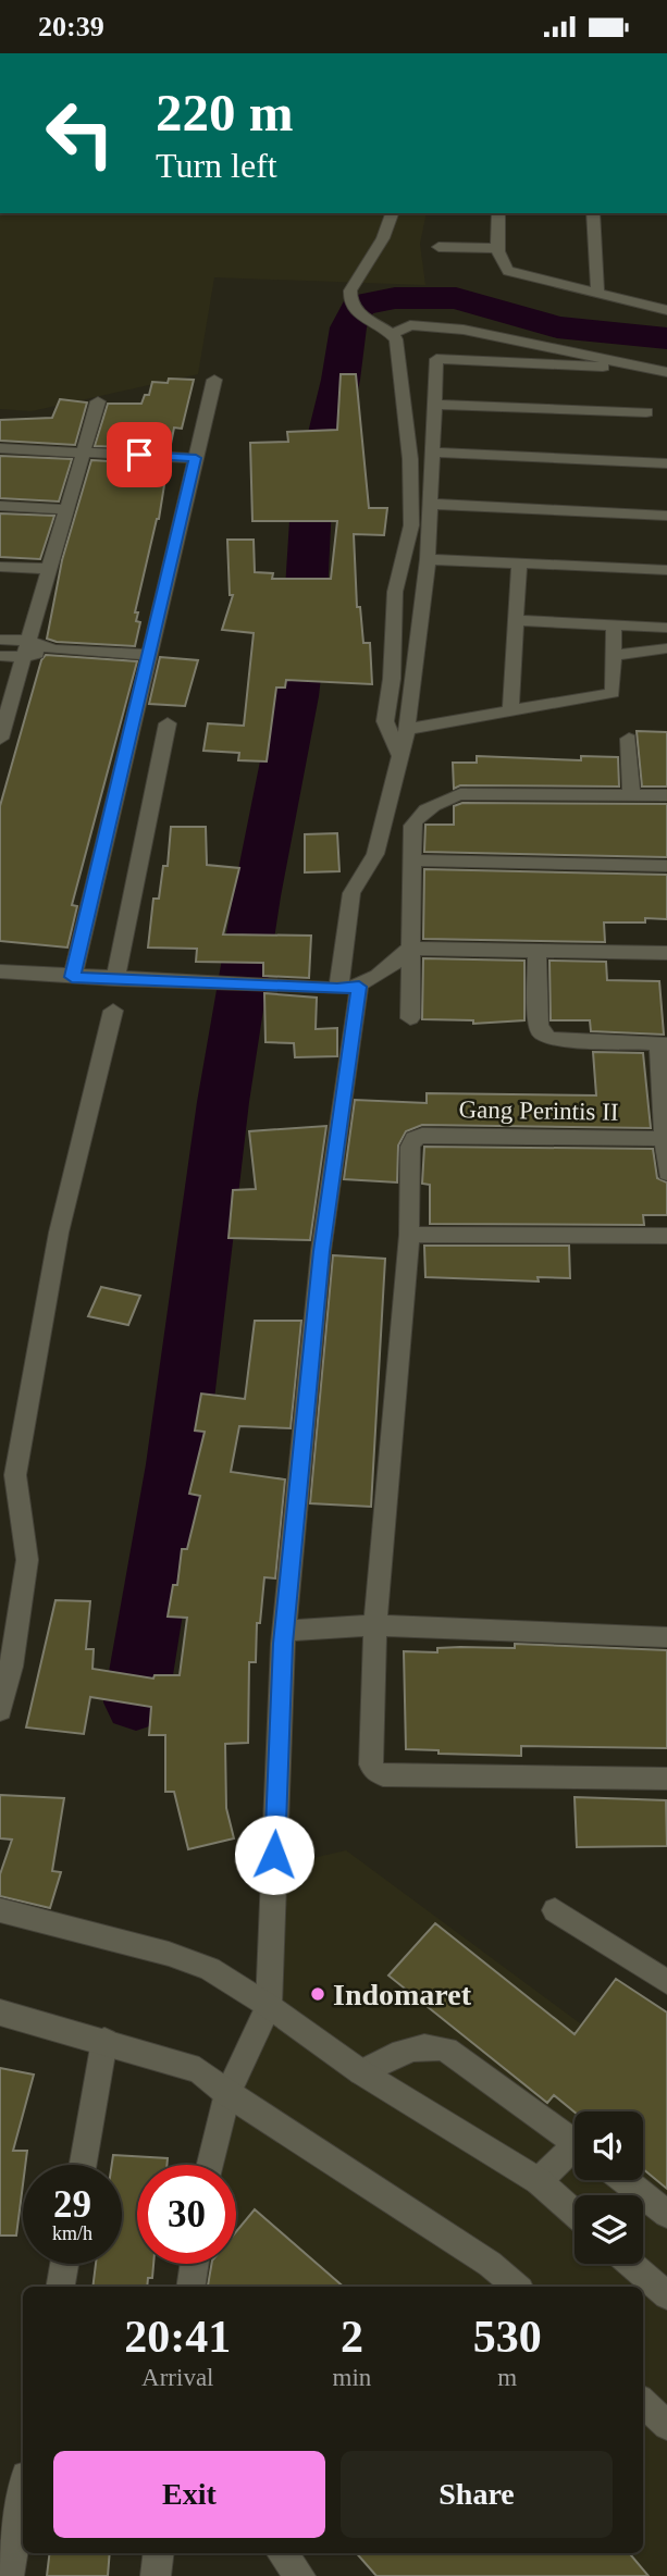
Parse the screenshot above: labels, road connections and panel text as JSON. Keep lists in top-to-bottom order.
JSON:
{
  "streets": {
    "street": ["Gang Perintis II"]
  },
  "places": ["Indomaret"],
  "page": {
    "status": "20:39",
    "turn": ["220 m", "Turn left"],
    "speed": "29 km/h",
    "limit": "30",
    "eta": [
      "20:41",
      "Arrival",
      "2",
      "min",
      "530",
      "m"
    ],
    "buttons": ["Exit", "Share"]
  }
}
